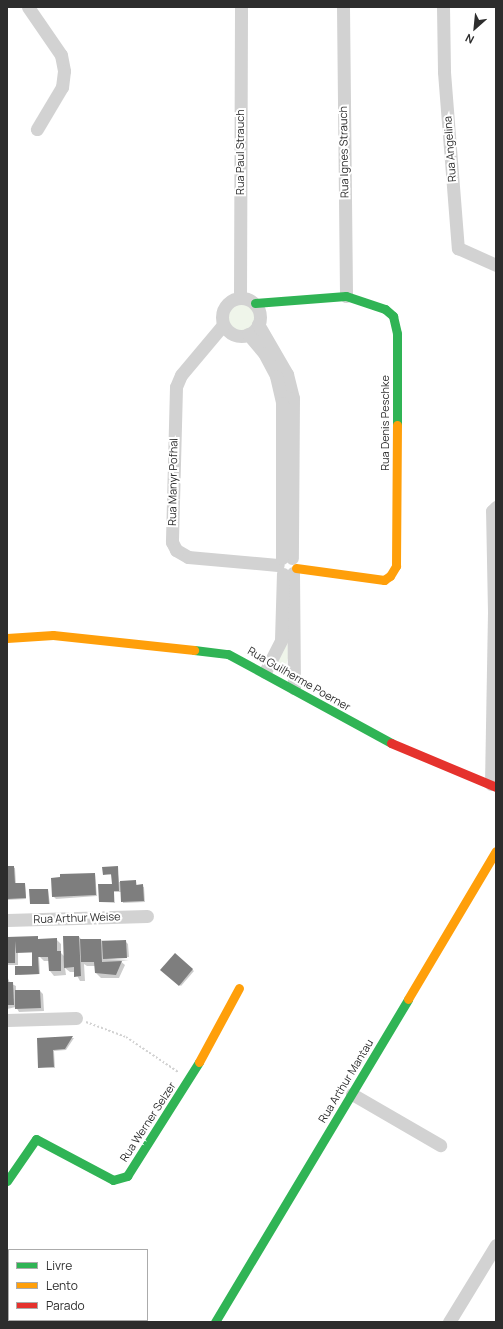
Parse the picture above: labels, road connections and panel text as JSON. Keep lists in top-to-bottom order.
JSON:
{
  "streets": {
    "street": [
      "Rua Angelina",
      "Rua Paul Strauch",
      "Rua Ignes Strauch",
      "Rua Denis Peschke",
      "Rua Manyr Pofhal",
      "Rua Guilherme Poerner",
      "Rua Arthur Weise",
      "Rua Arthur Mantau",
      "Rua Werner Selzer"
    ]
  },
  "crossings": [
    ["Rua Paul Strauch", "Rua Denis Peschke"],
    ["Rua Paul Strauch", "Rua Manyr Pofhal"],
    ["Rua Ignes Strauch", "Rua Denis Peschke"],
    ["Rua Denis Peschke", "Rua Manyr Pofhal"]
  ],
  "legend": ["Livre", "Lento", "Parado"],
  "north": "bottom left"
}
